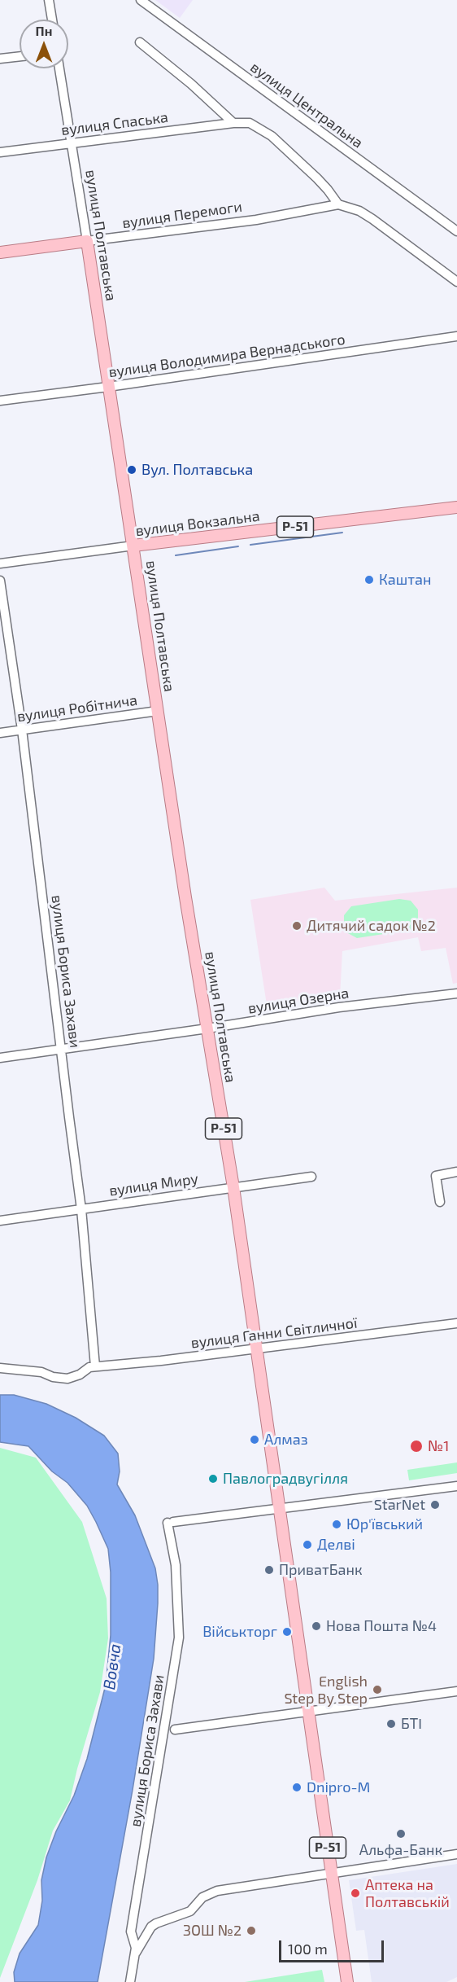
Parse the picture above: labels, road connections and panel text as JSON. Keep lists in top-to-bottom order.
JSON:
{
  "streets": {
    "main road": [
      "вулиця Перемоги",
      "вулиця Полтавська",
      "вулиця Вокзальна",
      "Р-51"
    ],
    "street": [
      "вулиця Центральна",
      "вулиця Спаська",
      "вулиця Володимира Вернадського",
      "вулиця Робітнича",
      "вулиця Бориса Захави",
      "вулиця Озерна",
      "вулиця Миру",
      "вулиця Ганни Світличної"
    ]
  },
  "crossings": [
    ["вулиця Спаська", "вулиця Перемоги"],
    ["вулиця Спаська", "вулиця Полтавська"],
    ["вулиця Перемоги", "вулиця Полтавська"],
    ["вулиця Полтавська", "вулиця Володимира Вернадського"],
    ["вулиця Полтавська", "вулиця Вокзальна"],
    ["вулиця Полтавська", "вулиця Робітнича"],
    ["вулиця Полтавська", "вулиця Бориса Захави"],
    ["вулиця Полтавська", "вулиця Озерна"],
    ["вулиця Полтавська", "вулиця Миру"],
    ["вулиця Полтавська", "вулиця Ганни Світличної"],
    ["вулиця Робітнича", "вулиця Бориса Захави"],
    ["вулиця Бориса Захави", "вулиця Озерна"],
    ["вулиця Бориса Захави", "вулиця Миру"],
    ["вулиця Бориса Захави", "вулиця Ганни Світличної"]
  ],
  "water": ["Вовча"],
  "places": [
    "Вул. Полтавська",
    "Каштан",
    "Дитячий садок №2",
    "Алмаз",
    "№1",
    "Павлоградвугілля",
    "StarNet",
    "Юр'ївський",
    "Делві",
    "ПриватБанк",
    "Нова Пошта №4",
    "Військторг",
    "English Step By Step",
    "БТI",
    "Dnipro-M",
    "Альфа-Банк",
    "Аптека на Полтавській",
    "ЗОШ №2"
  ],
  "scale_bar": "100 m",
  "north": "top"
}
